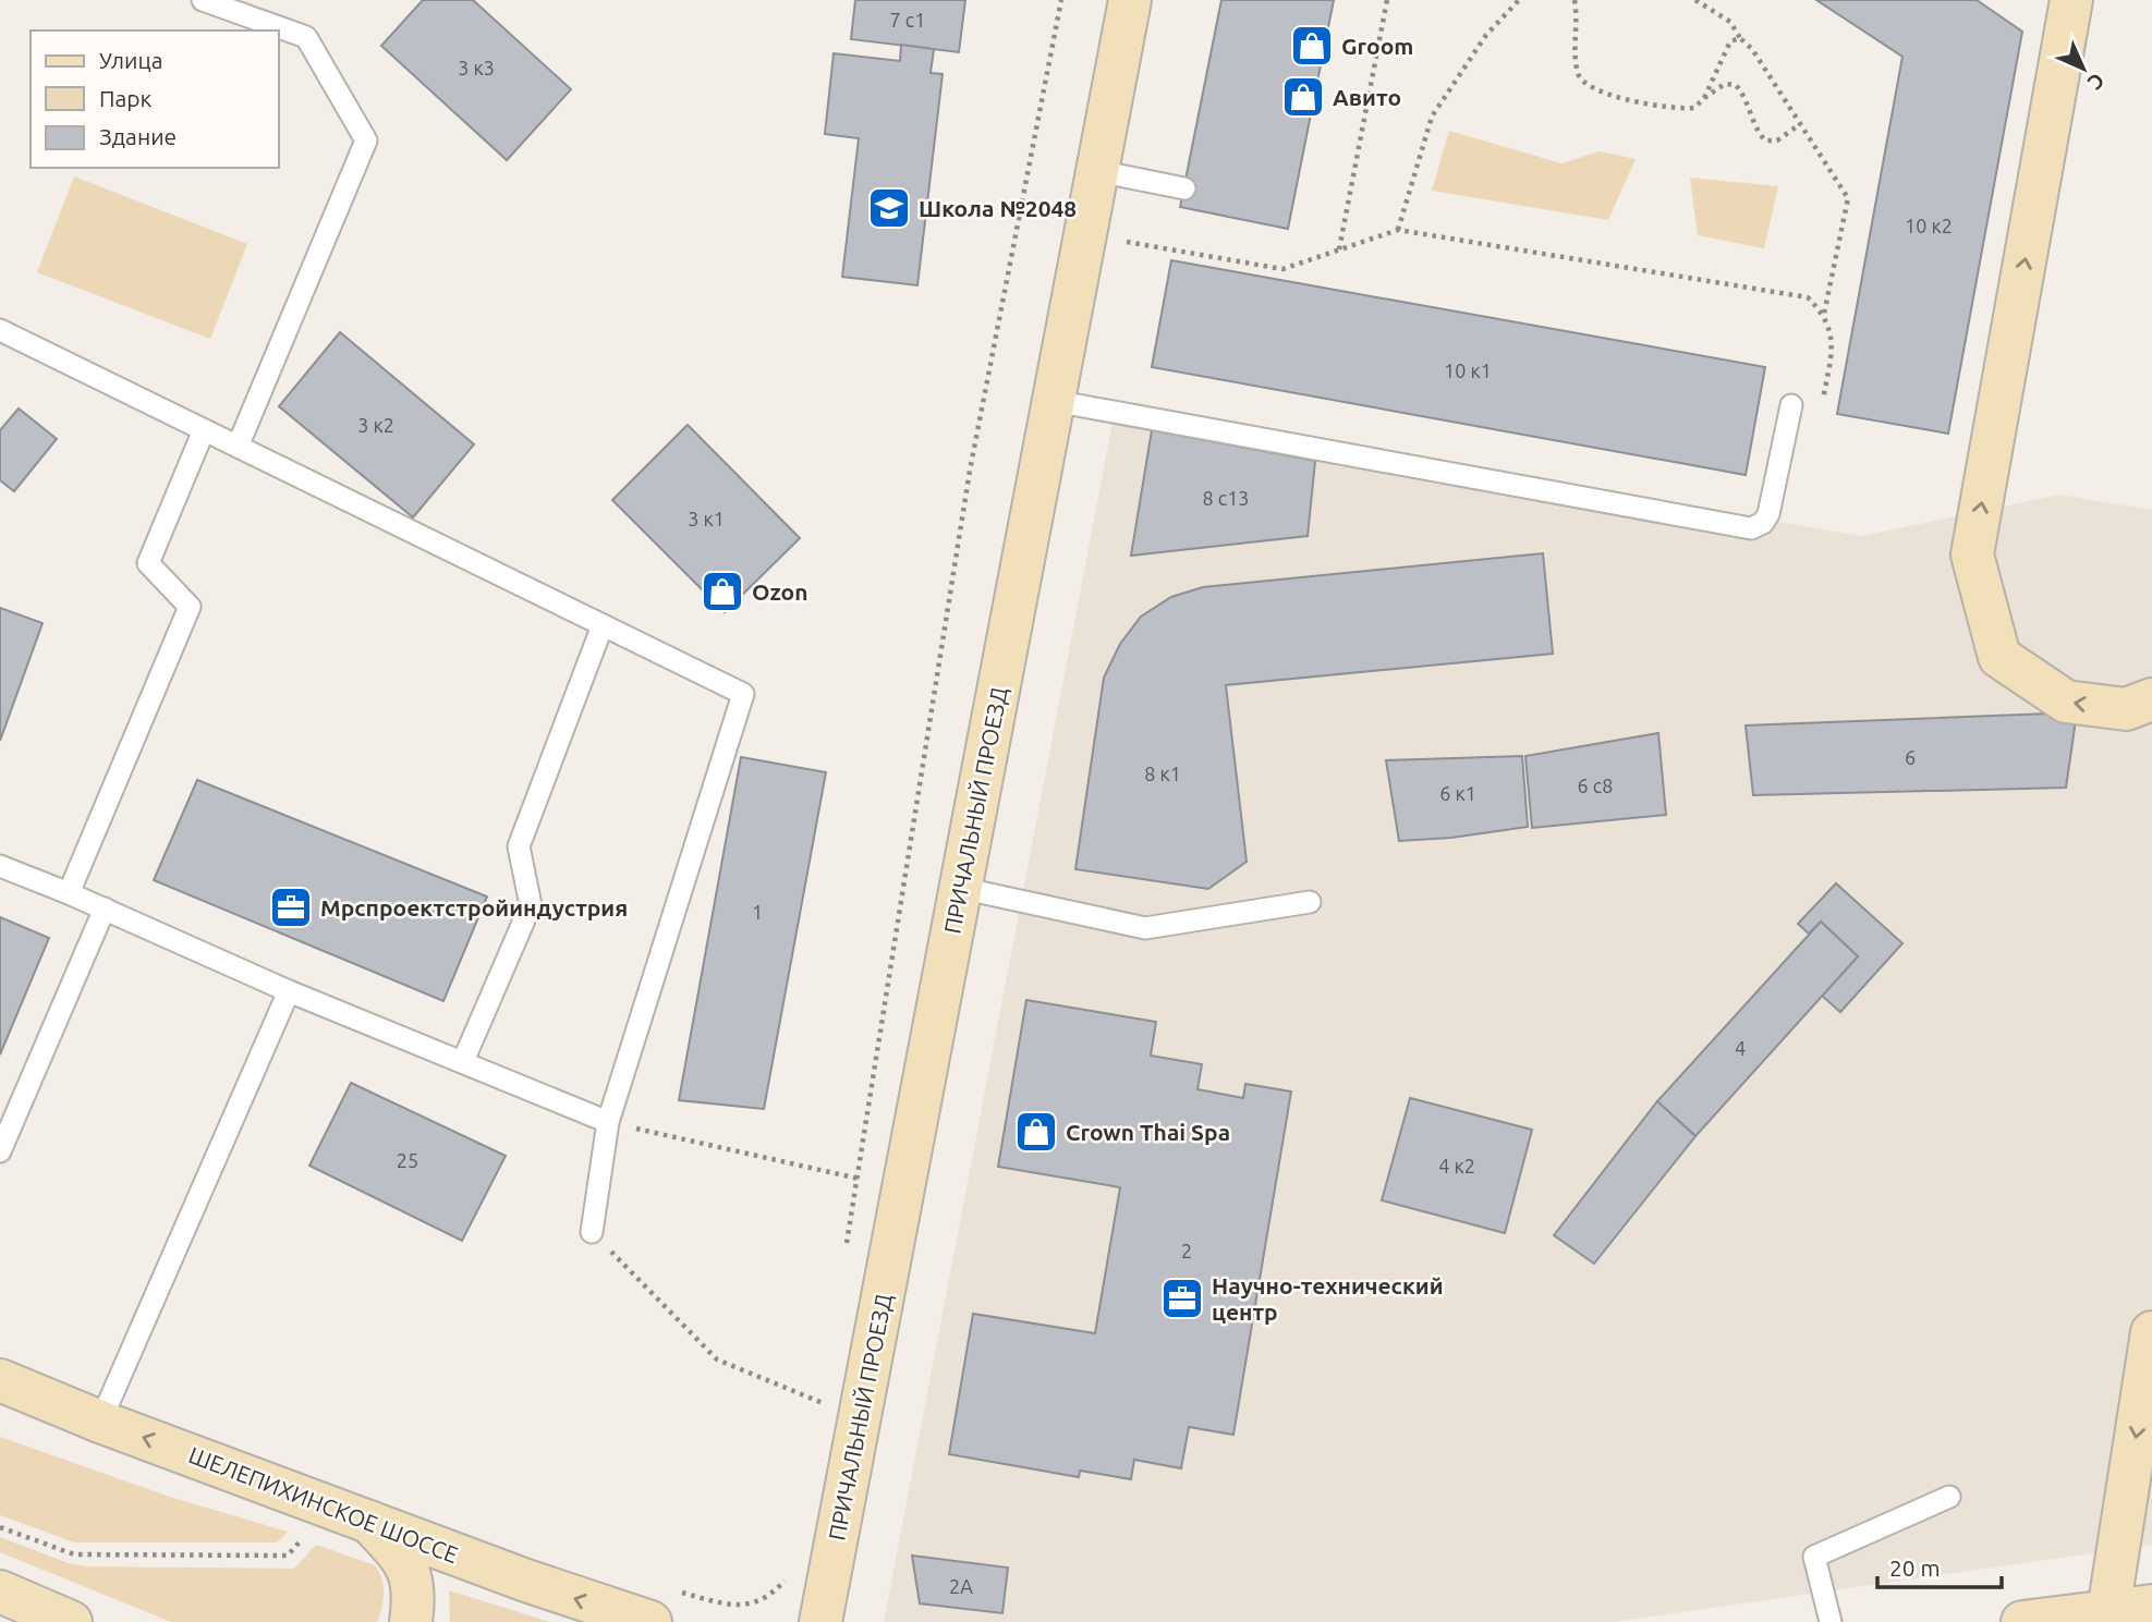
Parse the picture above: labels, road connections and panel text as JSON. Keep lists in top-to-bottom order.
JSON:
{
  "streets": {
    "street": ["ПРИЧАЛЬНЫЙ ПРОЕЗД", "ШЕЛЕПИХИНСКОЕ ШОССЕ"]
  },
  "one_way": ["ШЕЛЕПИХИНСКОЕ ШОССЕ"],
  "places": {
    "shop": [
      "Groom",
      "Авито",
      "Ozon",
      "Crown Thai Spa"
    ],
    "school or university": ["Школа №2048"],
    "office": ["Мрспроектстройиндустрия", "Научно-технический центр"]
  },
  "house_numbers": [
    "7 с1",
    "3 к3",
    "10 к2",
    "10 к1",
    "3 к2",
    "8 с13",
    "3 к1",
    "6",
    "8 к1",
    "6 с8",
    "6 к1",
    "1",
    "4",
    "25",
    "4 к2",
    "2",
    "2А"
  ],
  "legend": ["Улица", "Парк", "Здание"],
  "scale_bar": "20 m",
  "north": "bottom right"
}
